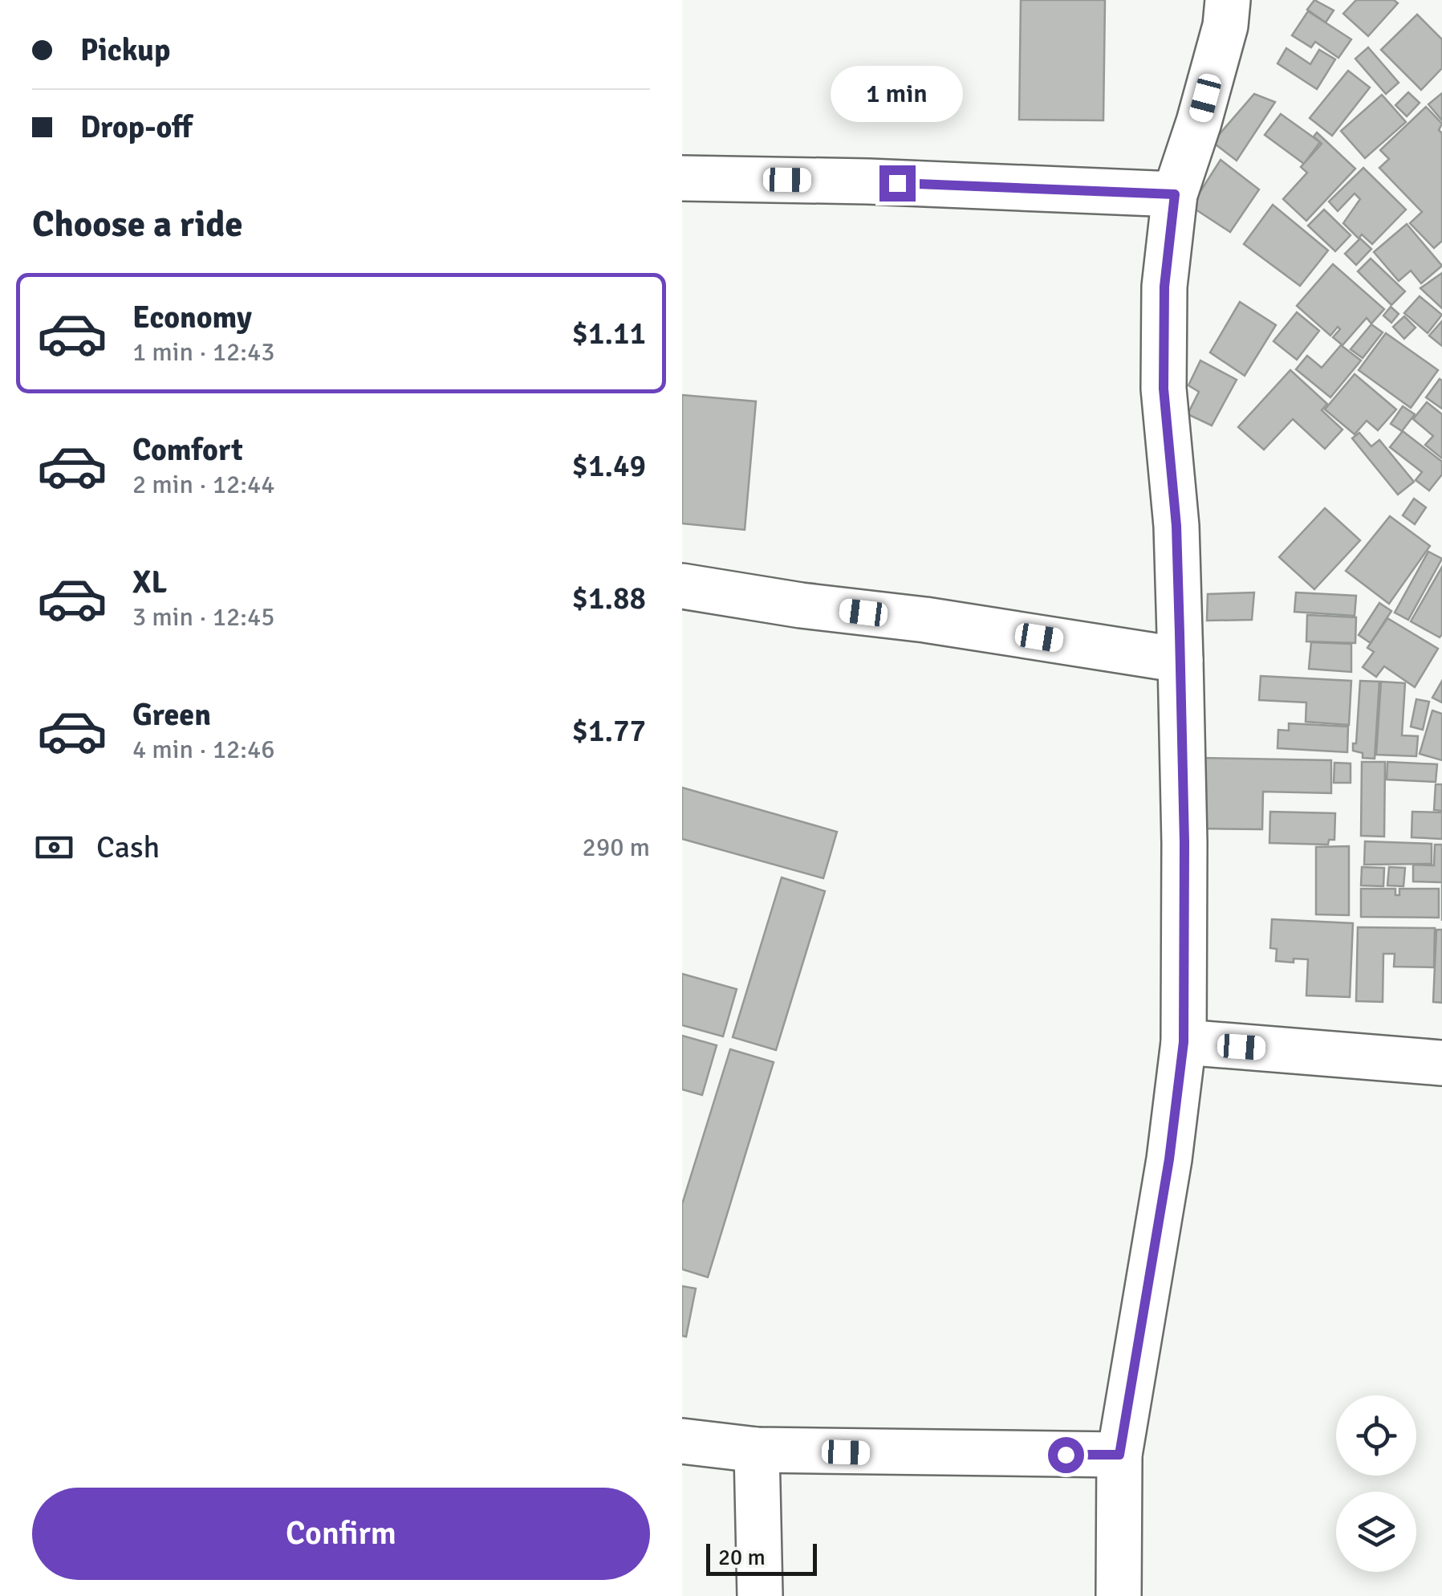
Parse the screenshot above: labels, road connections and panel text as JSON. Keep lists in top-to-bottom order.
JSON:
{
  "scale_bar": "20 m",
  "page": {
    "banner": ["Pickup", "Drop-off"],
    "bubble": "1 min",
    "heading": "Choose a ride",
    "list": [
      {
        "name": "Economy",
        "note": "1 min · 12:43",
        "value": "$1.11"
      },
      {
        "name": "Comfort",
        "note": "2 min · 12:44",
        "value": "$1.49"
      },
      {
        "name": "XL",
        "note": "3 min · 12:45",
        "value": "$1.88"
      },
      {
        "name": "Green",
        "note": "4 min · 12:46",
        "value": "$1.77"
      }
    ],
    "pay": ["Cash", "290 m"],
    "buttons": "Confirm",
    "scale": "20 m"
  }
}
